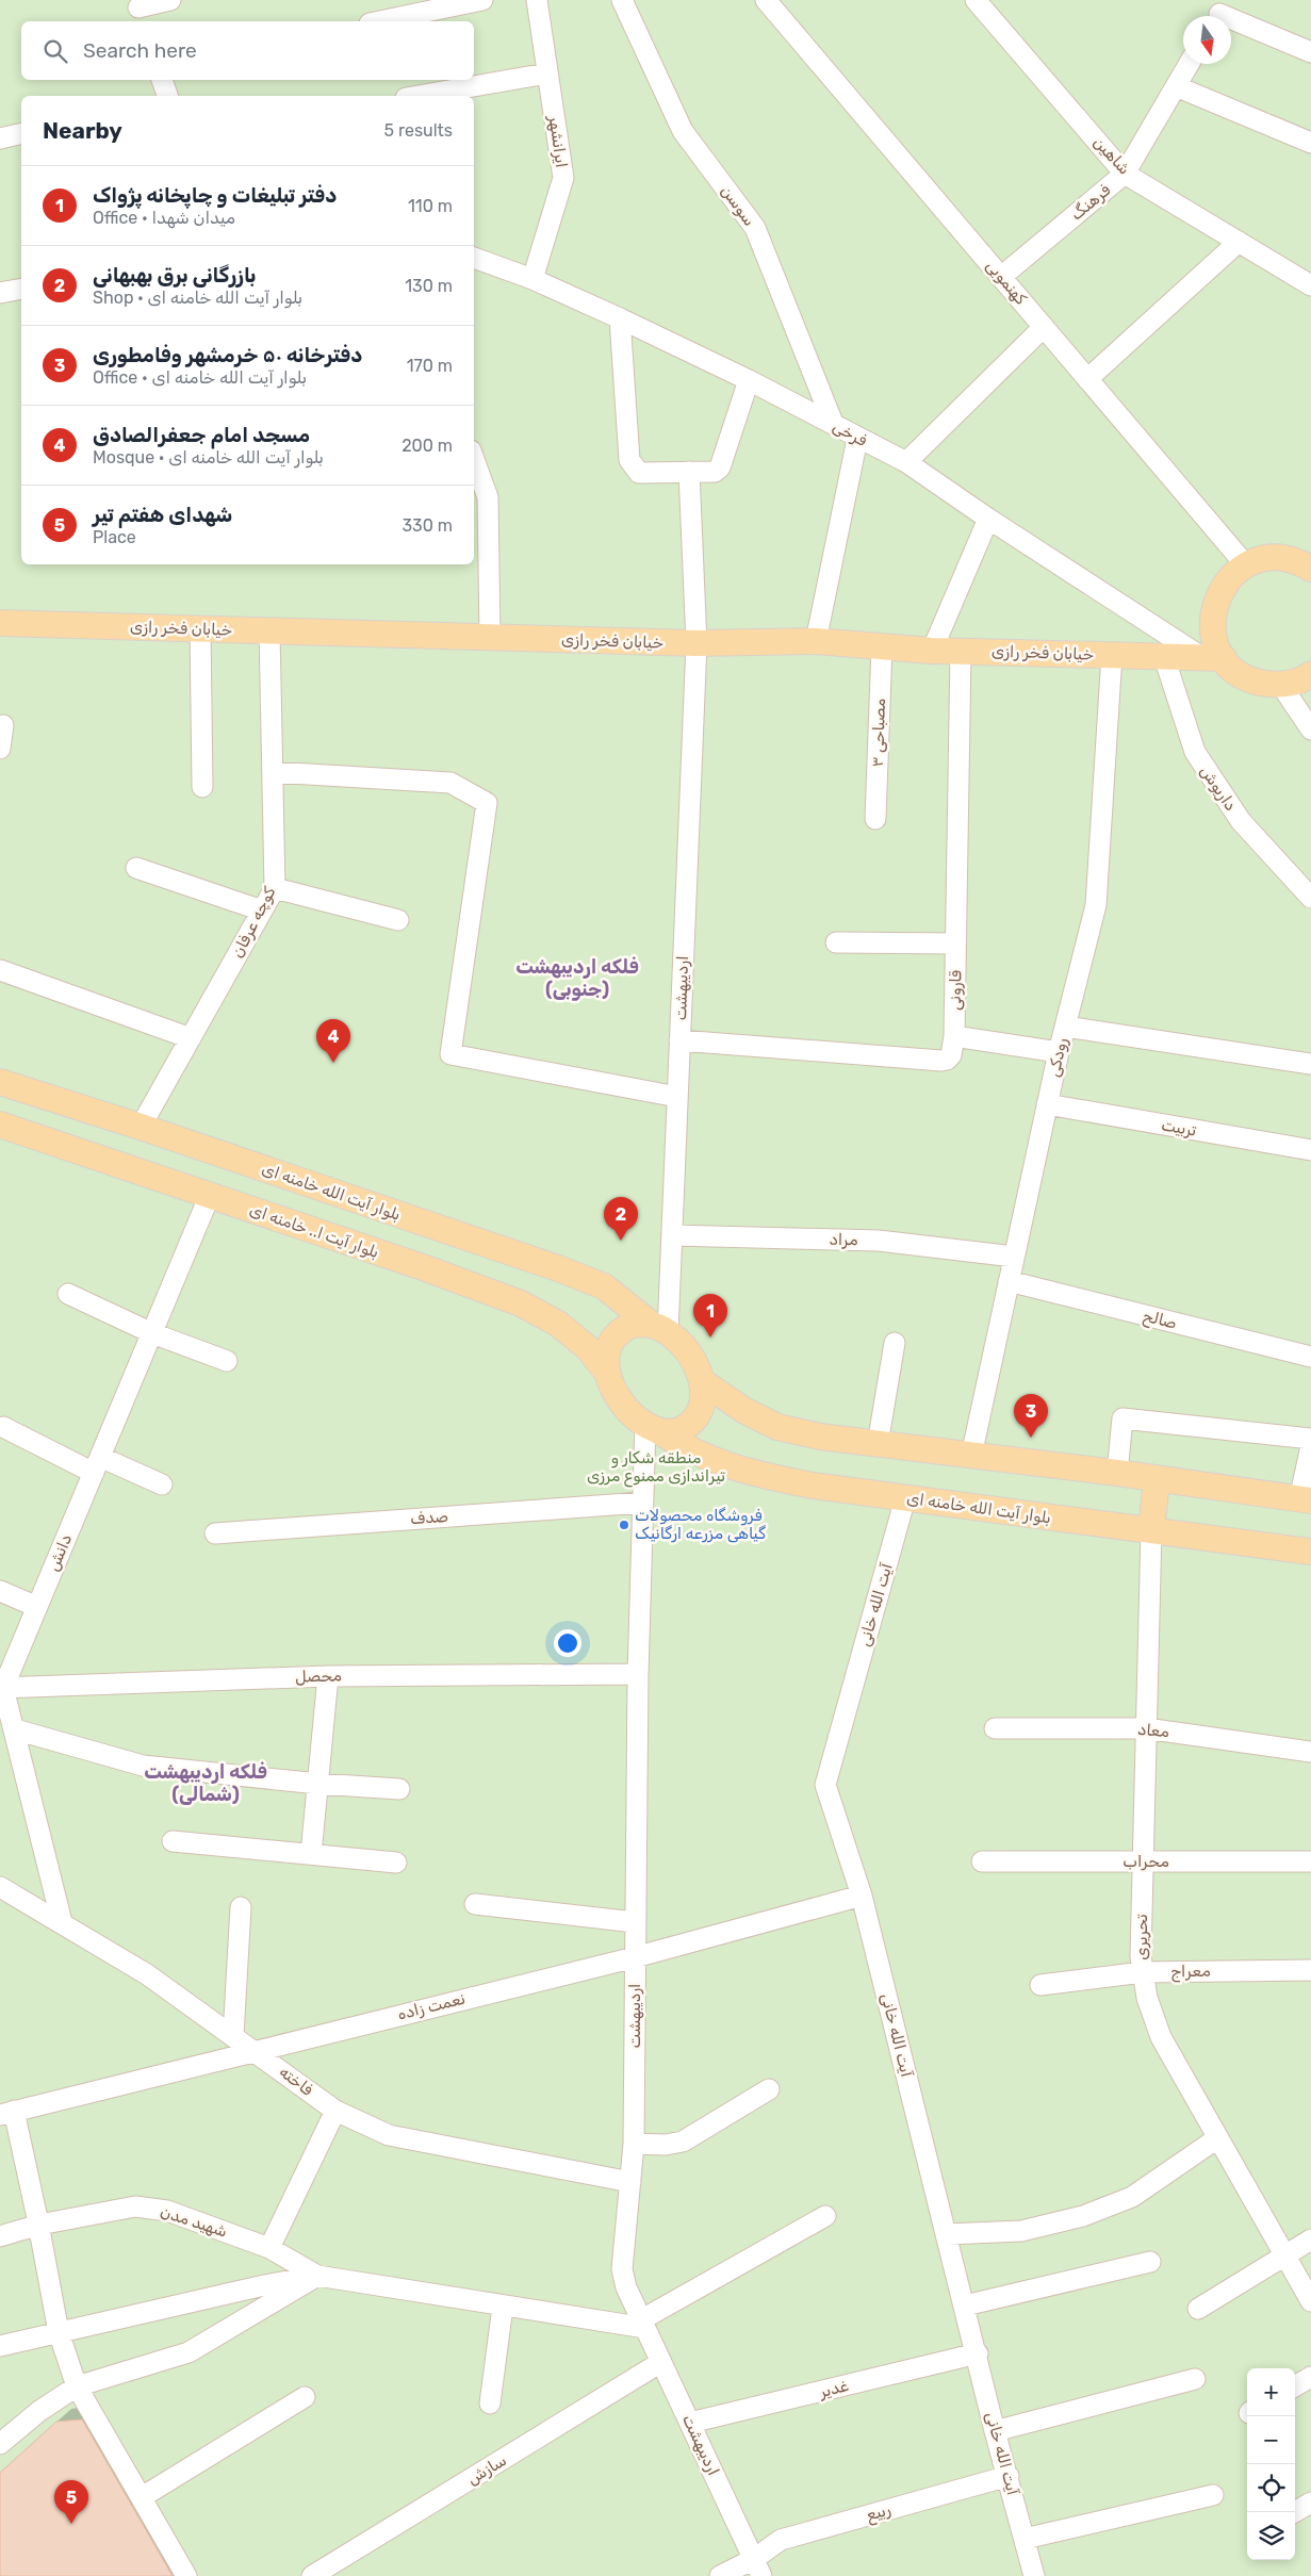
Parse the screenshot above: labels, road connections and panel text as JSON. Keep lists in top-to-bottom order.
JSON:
{
  "streets": {
    "main road": ["خیابان فخر رازی", "بلوار آیت الله خامنه ای", "بلوار آیت ا.. خامنه ای"],
    "street": [
      "ایرانشهر",
      "شاهین",
      "فرهنگ",
      "سوسن",
      "کهنمویی",
      "فرخی",
      "مصباحی ۳",
      "داریوش",
      "کوچه عرفان",
      "اردیبهشت",
      "قارونی",
      "رودکی",
      "تربیت",
      "مراد",
      "صالح",
      "صدف",
      "دانش",
      "آیت الله خانی",
      "محصل",
      "معاد",
      "محراب",
      "تحریری",
      "معراج",
      "نعمت زاده",
      "فاخته",
      "شهید مدن",
      "غدیر",
      "سازش",
      "ربیع"
    ]
  },
  "crossings": [
    ["ایرانشهر", "فرخی"],
    ["شاهین", "فرهنگ"],
    ["فرهنگ", "کهنمویی"],
    ["سوسن", "فرخی"],
    ["فرخی", "خیابان فخر رازی"],
    ["خیابان فخر رازی", "مصباحی ۳"],
    ["خیابان فخر رازی", "داریوش"],
    ["خیابان فخر رازی", "کوچه عرفان"],
    ["خیابان فخر رازی", "اردیبهشت"],
    ["خیابان فخر رازی", "قارونی"],
    ["خیابان فخر رازی", "رودکی"],
    ["کوچه عرفان", "بلوار آیت الله خامنه ای"],
    ["اردیبهشت", "قارونی"],
    ["اردیبهشت", "بلوار آیت الله خامنه ای"],
    ["اردیبهشت", "بلوار آیت ا.. خامنه ای"],
    ["اردیبهشت", "مراد"],
    ["اردیبهشت", "صدف"],
    ["اردیبهشت", "محصل"],
    ["اردیبهشت", "نعمت زاده"],
    ["اردیبهشت", "فاخته"],
    ["اردیبهشت", "شهید مدن"],
    ["اردیبهشت", "غدیر"],
    ["اردیبهشت", "سازش"],
    ["اردیبهشت", "ربیع"],
    ["رودکی", "تربیت"],
    ["رودکی", "مراد"],
    ["رودکی", "صالح"],
    ["بلوار آیت الله خامنه ای", "بلوار آیت ا.. خامنه ای"],
    ["بلوار آیت الله خامنه ای", "آیت الله خانی"],
    ["بلوار آیت الله خامنه ای", "تحریری"],
    ["بلوار آیت ا.. خامنه ای", "دانش"],
    ["دانش", "محصل"],
    ["آیت الله خانی", "نعمت زاده"],
    ["آیت الله خانی", "غدیر"],
    ["آیت الله خانی", "ربیع"],
    ["معاد", "تحریری"],
    ["محراب", "تحریری"],
    ["تحریری", "معراج"],
    ["نعمت زاده", "فاخته"]
  ],
  "districts": ["فلکه اردیبهشت (جنوبی)", "فلکه اردیبهشت (شمالی)"],
  "parks": ["منطقه شکار و تیراندازی ممنوع مرزی"],
  "places": ["فروشگاه محصولات گیاهی مزرعه ارگانیک"],
  "north": "bottom",
  "page": {
    "search": "Search here",
    "heading": ["Nearby", "5 results"],
    "list": [
      {
        "mark": "1",
        "name": "دفتر تبلیغات و چاپخانه پژواک",
        "note": "Office · میدان شهدا",
        "value": "110 m"
      },
      {
        "mark": "2",
        "name": "بازرگانی برق بهبهانی",
        "note": "Shop · بلوار آیت الله خامنه ای",
        "value": "130 m"
      },
      {
        "mark": "3",
        "name": "دفترخانه ۵۰ خرمشهر وفامطوری",
        "note": "Office · بلوار آیت الله خامنه ای",
        "value": "170 m"
      },
      {
        "mark": "4",
        "name": "مسجد امام جعفرالصادق",
        "note": "Mosque · بلوار آیت الله خامنه ای",
        "value": "200 m"
      },
      {
        "mark": "5",
        "name": "شهدای هفتم تیر",
        "note": "Place",
        "value": "330 m"
      }
    ],
    "pins": [
      "4",
      "2",
      "1",
      "3",
      "5"
    ],
    "map_buttons": ["+", "−"]
  }
}
